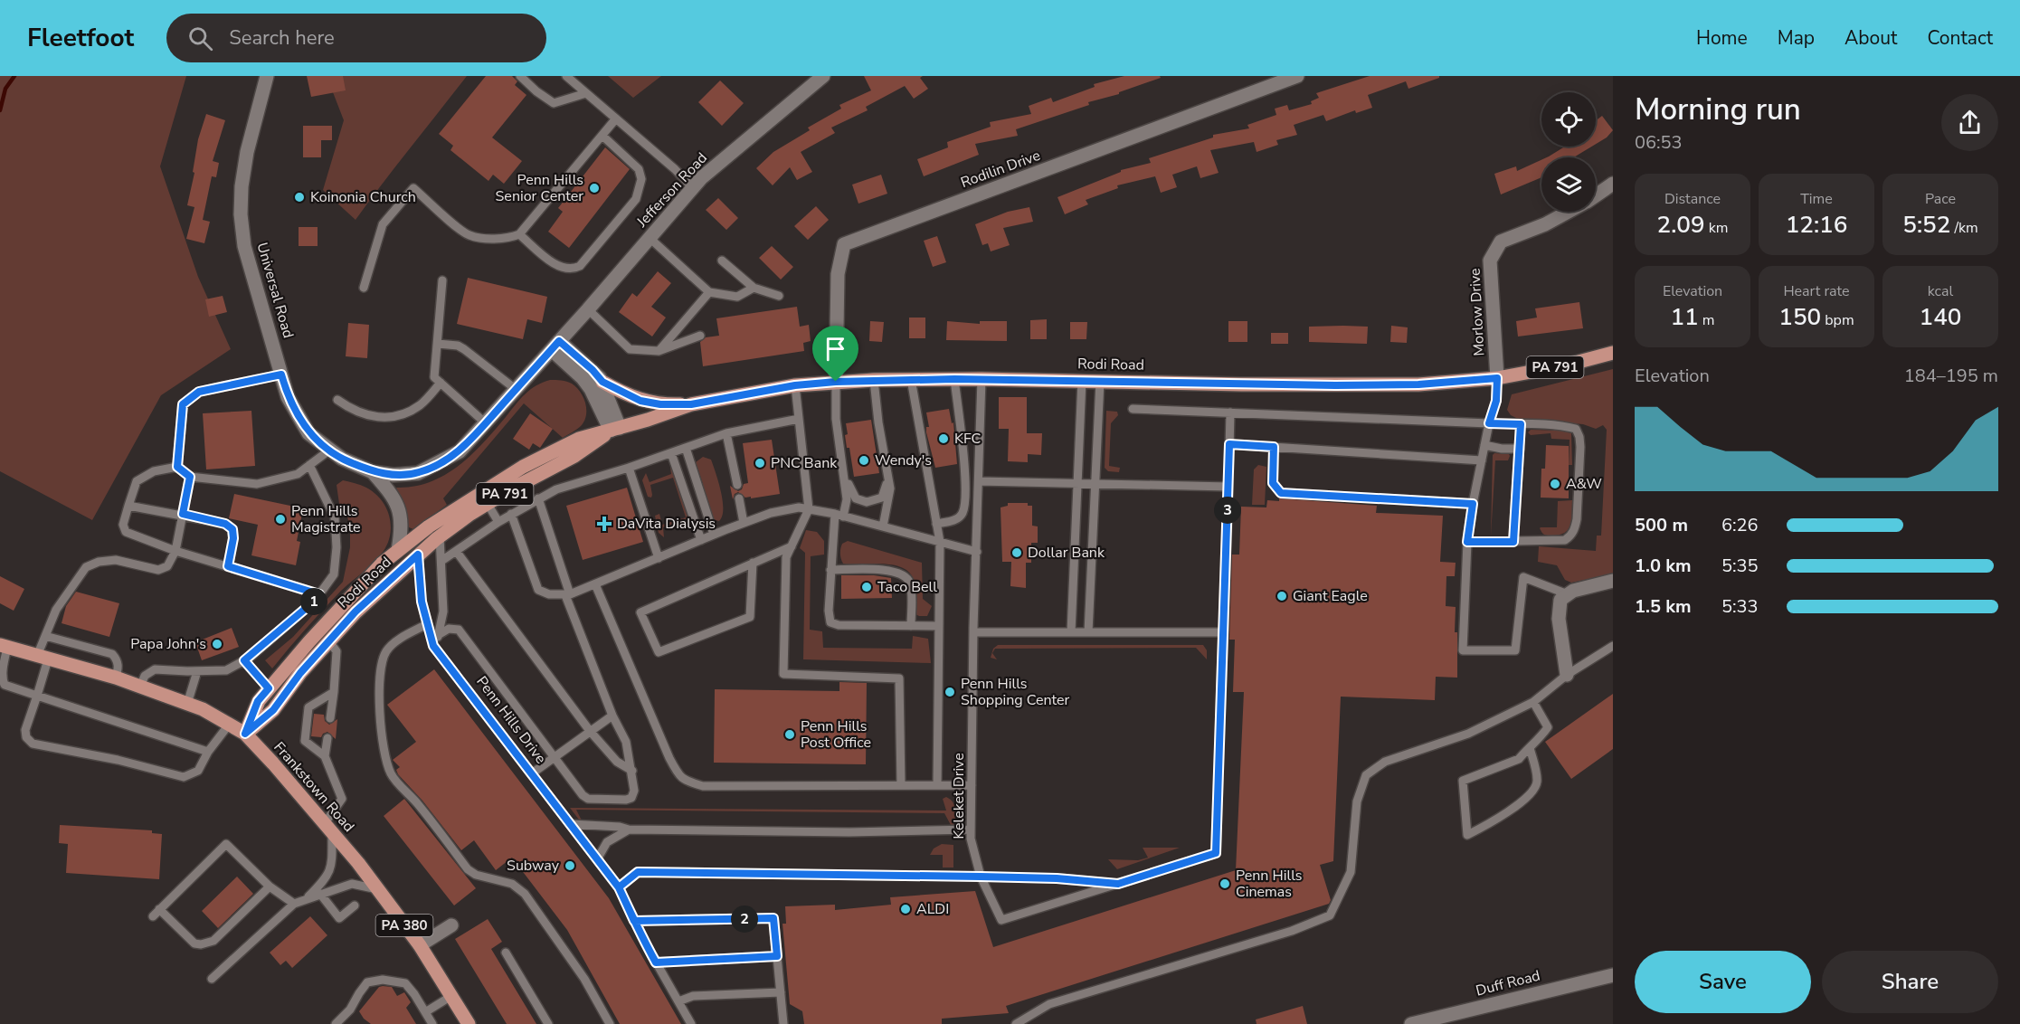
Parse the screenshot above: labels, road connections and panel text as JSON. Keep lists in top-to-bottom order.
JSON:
{
  "streets": {
    "main road": [
      "Rodi Road",
      "PA 791",
      "Frankstown Road",
      "PA 380"
    ],
    "street": [
      "Rodilin Drive",
      "Jefferson Road",
      "Universal Road",
      "Morlow Drive",
      "Duff Road"
    ],
    "lane": ["Penn Hills Drive", "Keleket Drive"]
  },
  "crossings": [
    ["Rodilin Drive", "Rodi Road"],
    ["Jefferson Road", "Universal Road"],
    ["Universal Road", "Rodi Road"],
    ["Morlow Drive", "Rodi Road"],
    ["Rodi Road", "Penn Hills Drive"],
    ["Rodi Road", "Frankstown Road"],
    ["Rodi Road", "Keleket Drive"]
  ],
  "places": {
    "other": [
      "Penn Hills Senior Center",
      "Koinonia Church",
      "KFC",
      "Wendy's",
      "PNC Bank",
      "A&W",
      "Penn Hills Magistrate",
      "Dollar Bank",
      "Taco Bell",
      "Giant Eagle",
      "Papa John's",
      "Penn Hills Shopping Center",
      "Penn Hills Post Office",
      "Subway",
      "Penn Hills Cinemas",
      "ALDI"
    ],
    "health": ["DaVita Dialysis"]
  },
  "page": {
    "header": "Fleetfoot",
    "search": "Search here",
    "nav": [
      "Home",
      "Map",
      "About",
      "Contact"
    ],
    "heading": ["Morning run", "06:53"],
    "stats": [
      ["Distance", "2.09 km"],
      ["Time", "12:16"],
      ["Pace", "5:52 /km"],
      ["Elevation", "11 m"],
      ["Heart rate", "150 bpm"],
      ["kcal", "140"]
    ],
    "chart": ["Elevation", "184–195 m"],
    "pins": ["3", "1", "2"],
    "list": [
      {
        "name": "500 m",
        "note": "6:26"
      },
      {
        "name": "1.0 km",
        "note": "5:35"
      },
      {
        "name": "1.5 km",
        "note": "5:33"
      }
    ],
    "buttons": ["Save", "Share"]
  }
}
